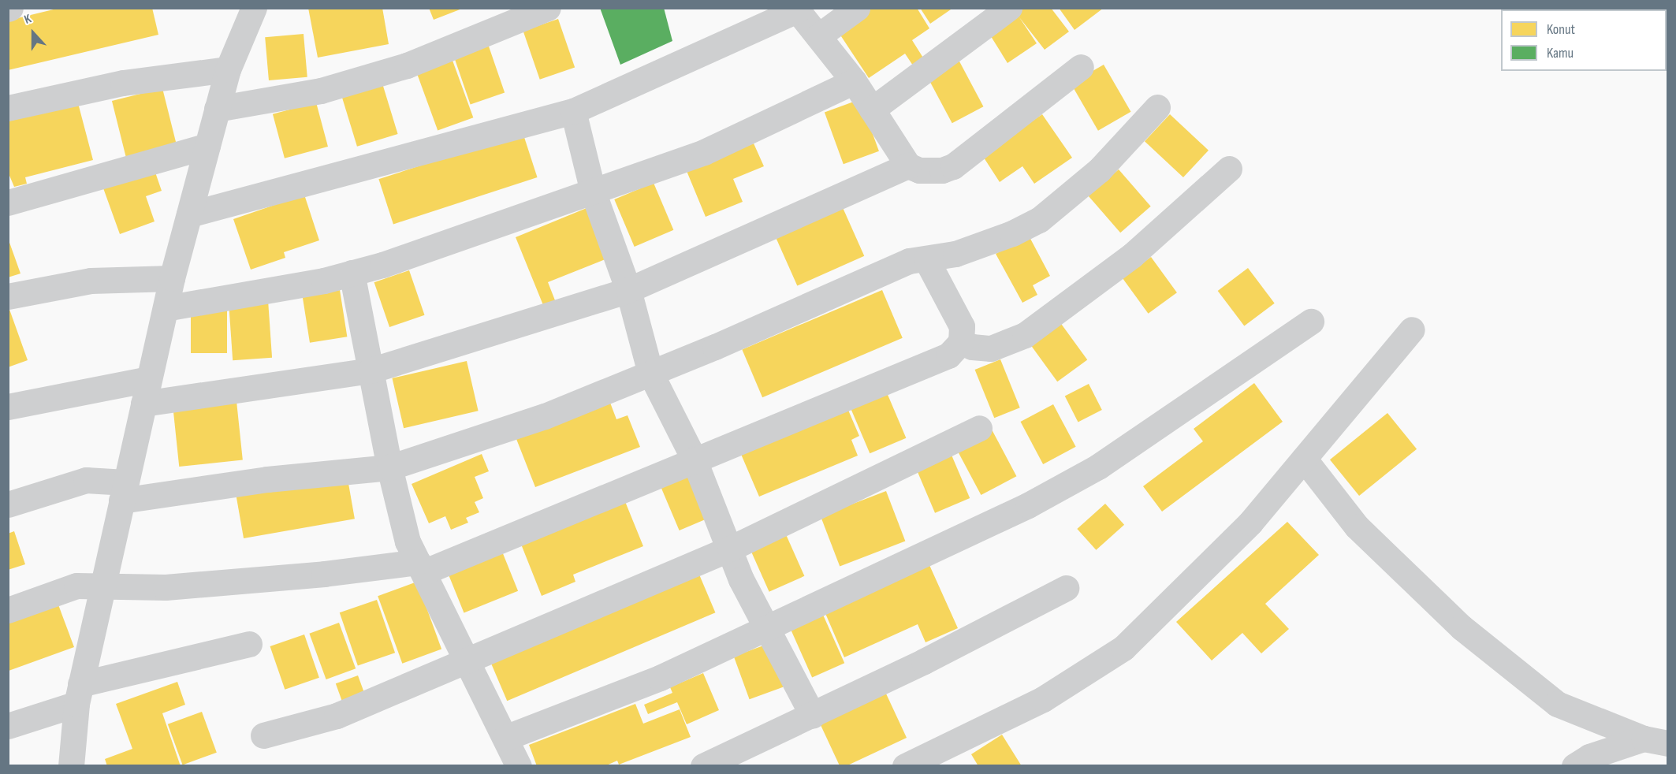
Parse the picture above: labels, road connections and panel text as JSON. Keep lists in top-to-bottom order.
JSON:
{
  "legend": ["Konut", "Kamu"],
  "north": "top"
}
